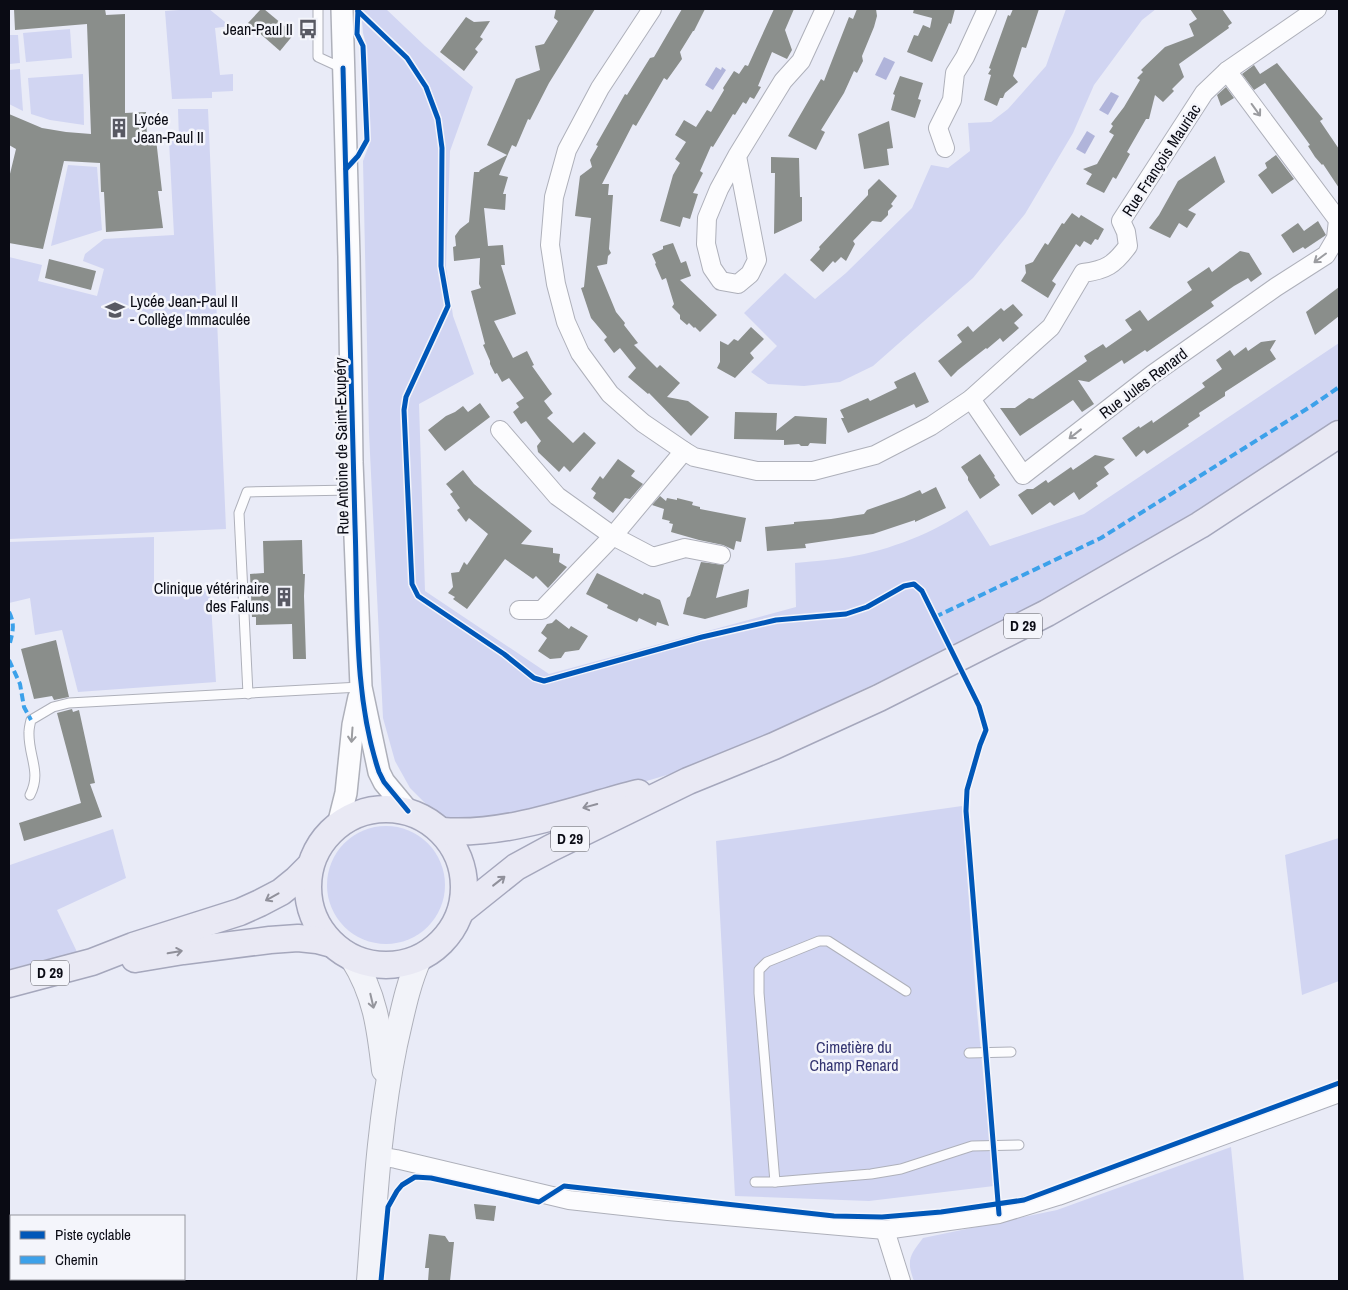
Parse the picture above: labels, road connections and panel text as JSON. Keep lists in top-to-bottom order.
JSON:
{
  "streets": {
    "main road": ["D 29"],
    "street": ["Rue François Mauriac", "Rue Jules Renard", "Rue Antoine de Saint-Exupéry"]
  },
  "crossings": [
    ["Rue François Mauriac", "Rue Jules Renard"],
    ["Rue Antoine de Saint-Exupéry", "D 29"]
  ],
  "parks": ["Cimetière du Champ Renard"],
  "places": {
    "bus stop": ["Jean-Paul II"],
    "building": ["Lycée Jean-Paul II", "Clinique vétérinaire des Faluns"],
    "school or university": ["Lycée Jean-Paul II - Collège Immaculée"]
  },
  "legend": ["Piste cyclable", "Chemin"]
}
